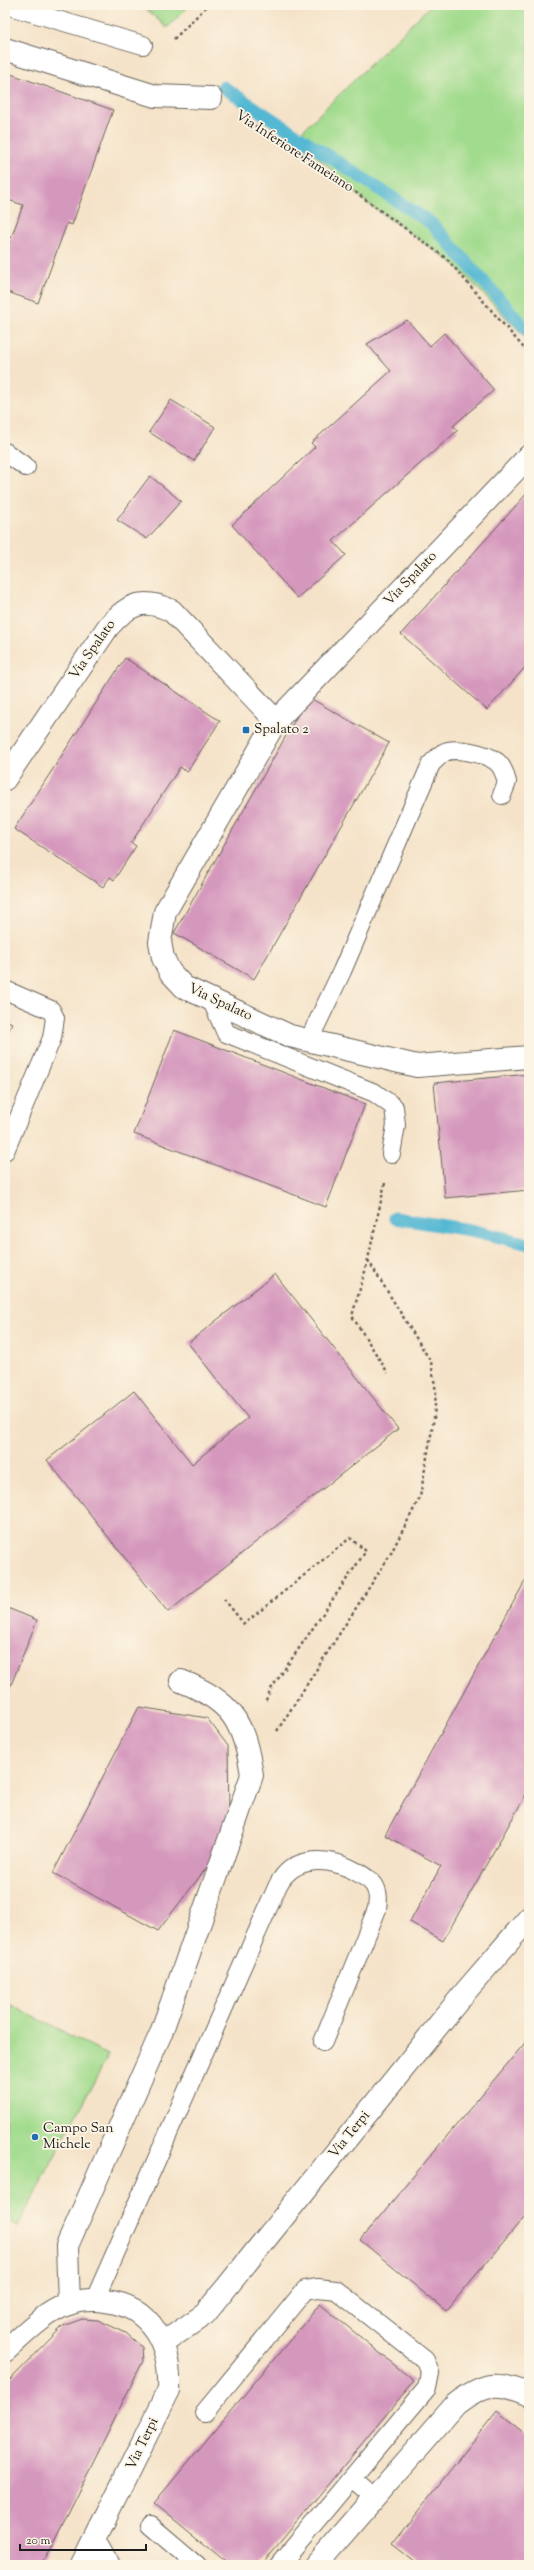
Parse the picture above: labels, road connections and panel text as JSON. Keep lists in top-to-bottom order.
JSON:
{
  "streets": {
    "street": ["Via Spalato", "Via Terpi"],
    "path": ["Via Inferiore Fameiano"]
  },
  "places": {
    "transit": ["Spalato 2"],
    "other": ["Campo San Michele"]
  },
  "scale_bar": "20 m"
}
